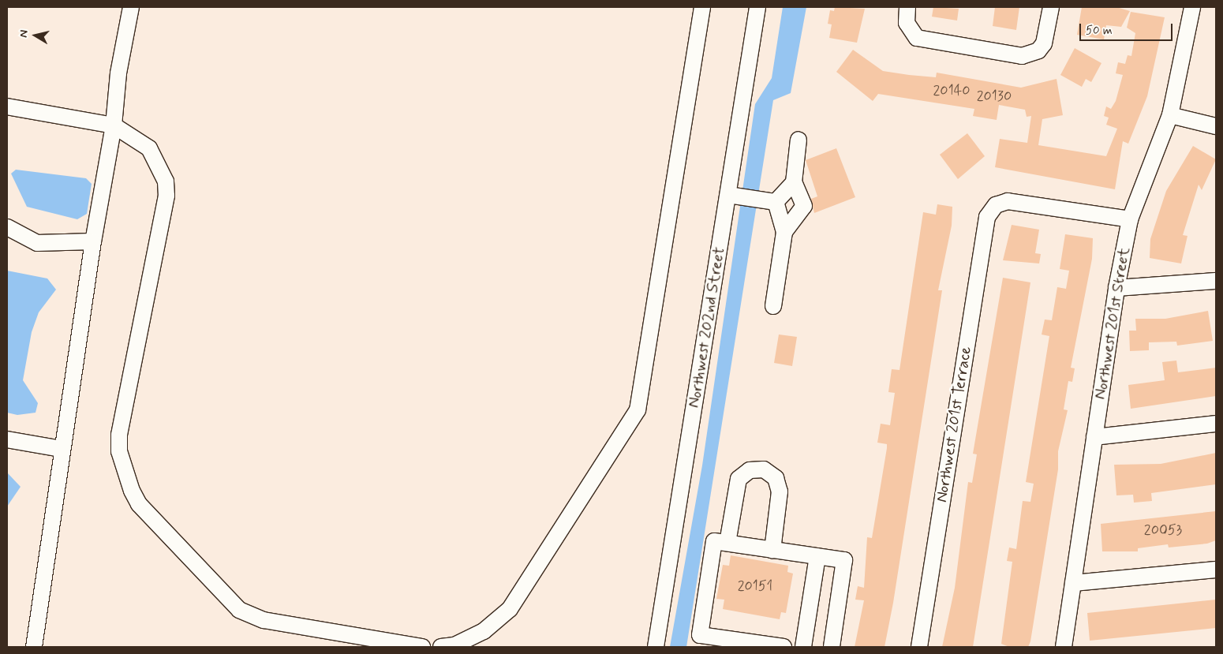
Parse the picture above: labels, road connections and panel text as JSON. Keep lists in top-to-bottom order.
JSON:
{
  "streets": {
    "street": ["Northwest 201st Street", "Northwest 202nd Street", "Northwest 201st Terrace"]
  },
  "crossings": [
    ["Northwest 201st Street", "Northwest 201st Terrace"]
  ],
  "house_numbers": [
    "20140",
    "20130",
    "20053",
    "20151"
  ],
  "scale_bar": "50 m",
  "north": "left"
}
